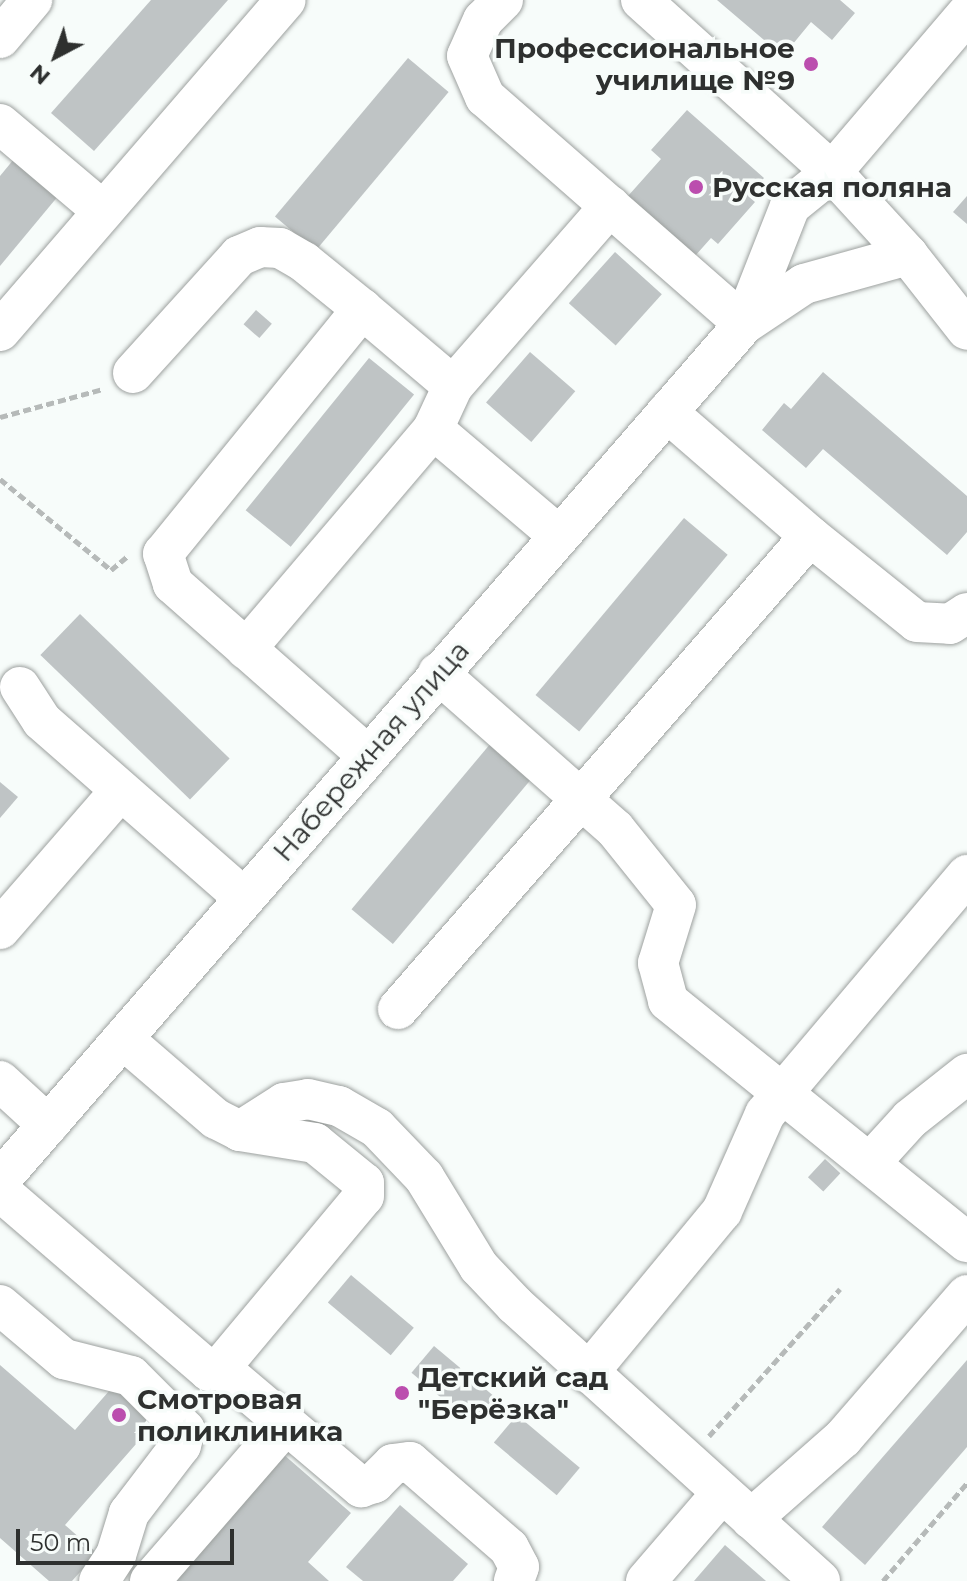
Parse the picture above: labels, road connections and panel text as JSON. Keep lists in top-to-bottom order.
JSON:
{
  "streets": {
    "street": ["Набережная улица"]
  },
  "places": [
    "Профессиональное училище №9",
    "Русская поляна",
    "Детский сад \"Берёзка\"",
    "Смотровая поликлиника"
  ],
  "scale_bar": "50 m",
  "north": "bottom left"
}
